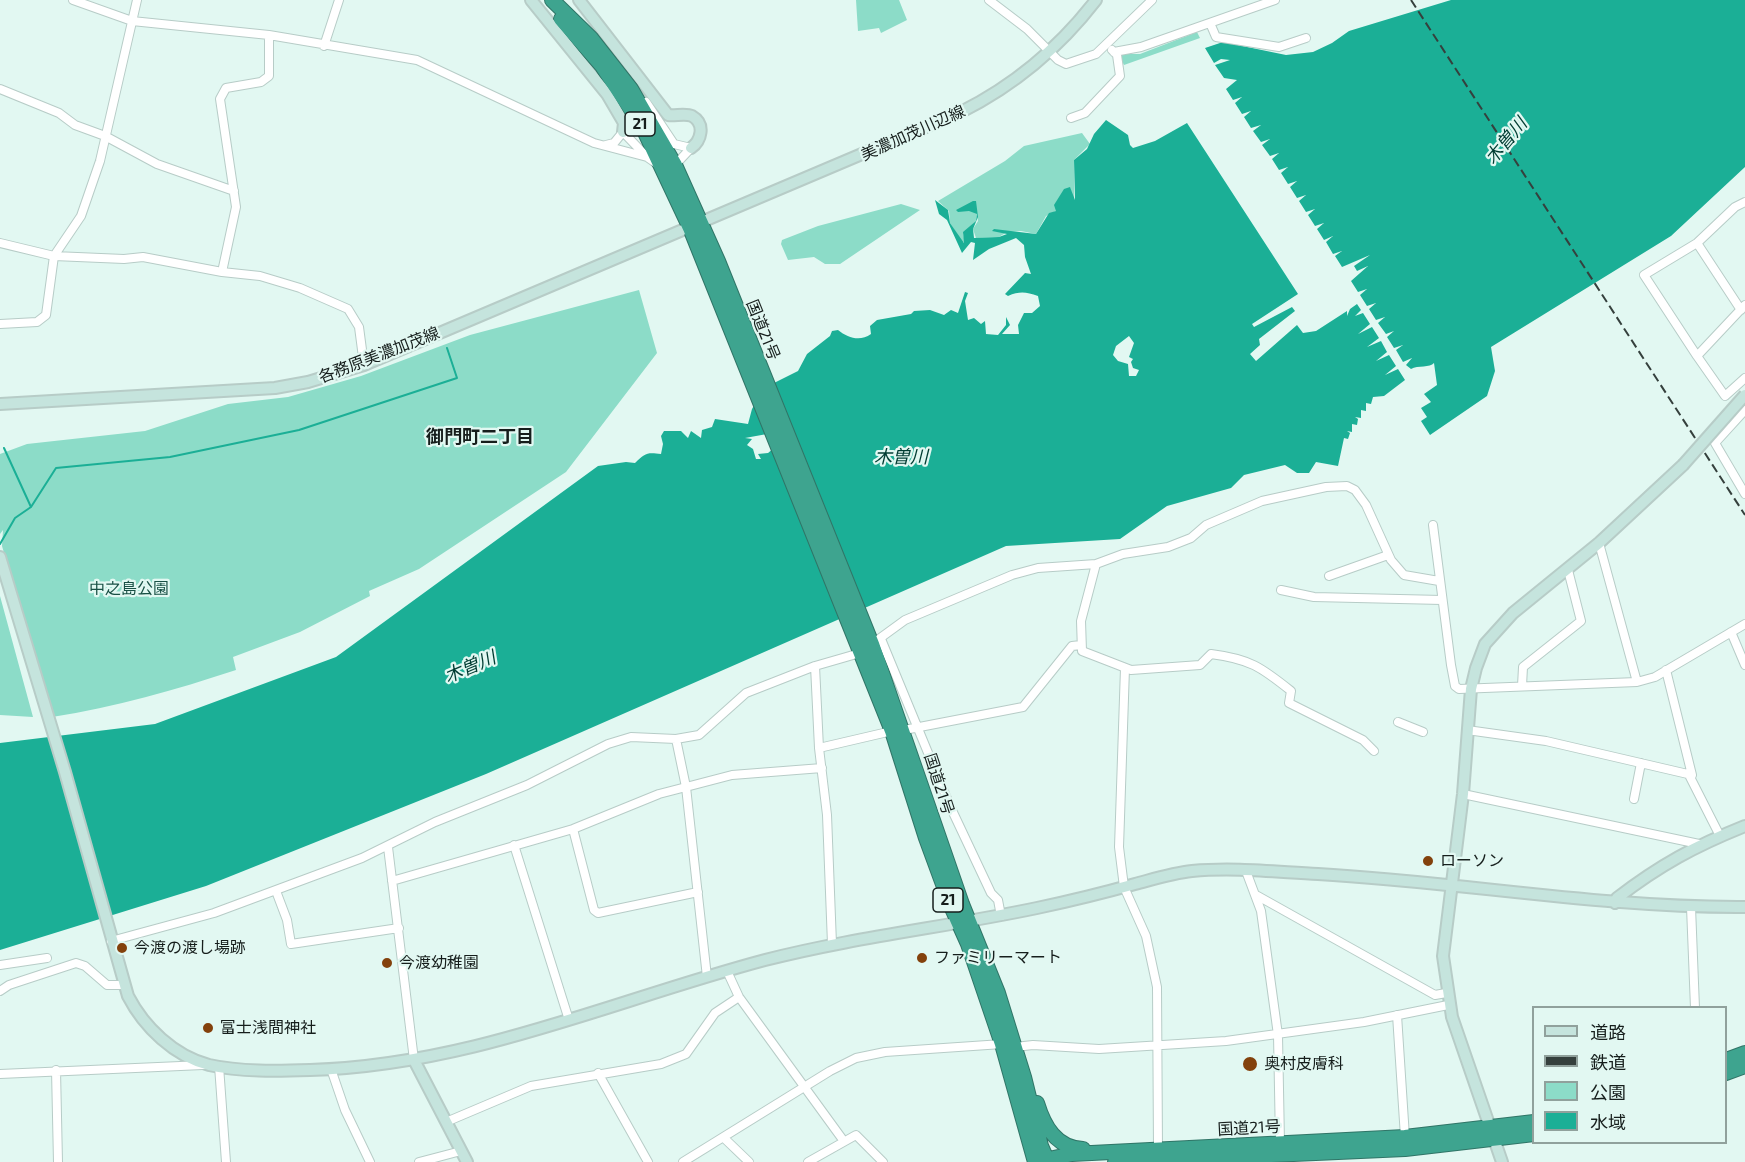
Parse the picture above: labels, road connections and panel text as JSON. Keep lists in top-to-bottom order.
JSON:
{
  "streets": {
    "highway": ["21", "国道21号"],
    "street": ["美濃加茂川辺線", "各務原美濃加茂線"]
  },
  "crossings": [
    ["美濃加茂川辺線", "国道21号"],
    ["美濃加茂川辺線", "各務原美濃加茂線"],
    ["国道21号", "各務原美濃加茂線"]
  ],
  "districts": ["御門町二丁目"],
  "water": ["木曽川"],
  "parks": ["中之島公園"],
  "places": [
    "ローソン",
    "今渡の渡し場跡",
    "ファミリーマート",
    "今渡幼稚園",
    "富士浅間神社",
    "奥村皮膚科"
  ],
  "legend": [
    "道路",
    "鉄道",
    "公園",
    "水域"
  ]
}
